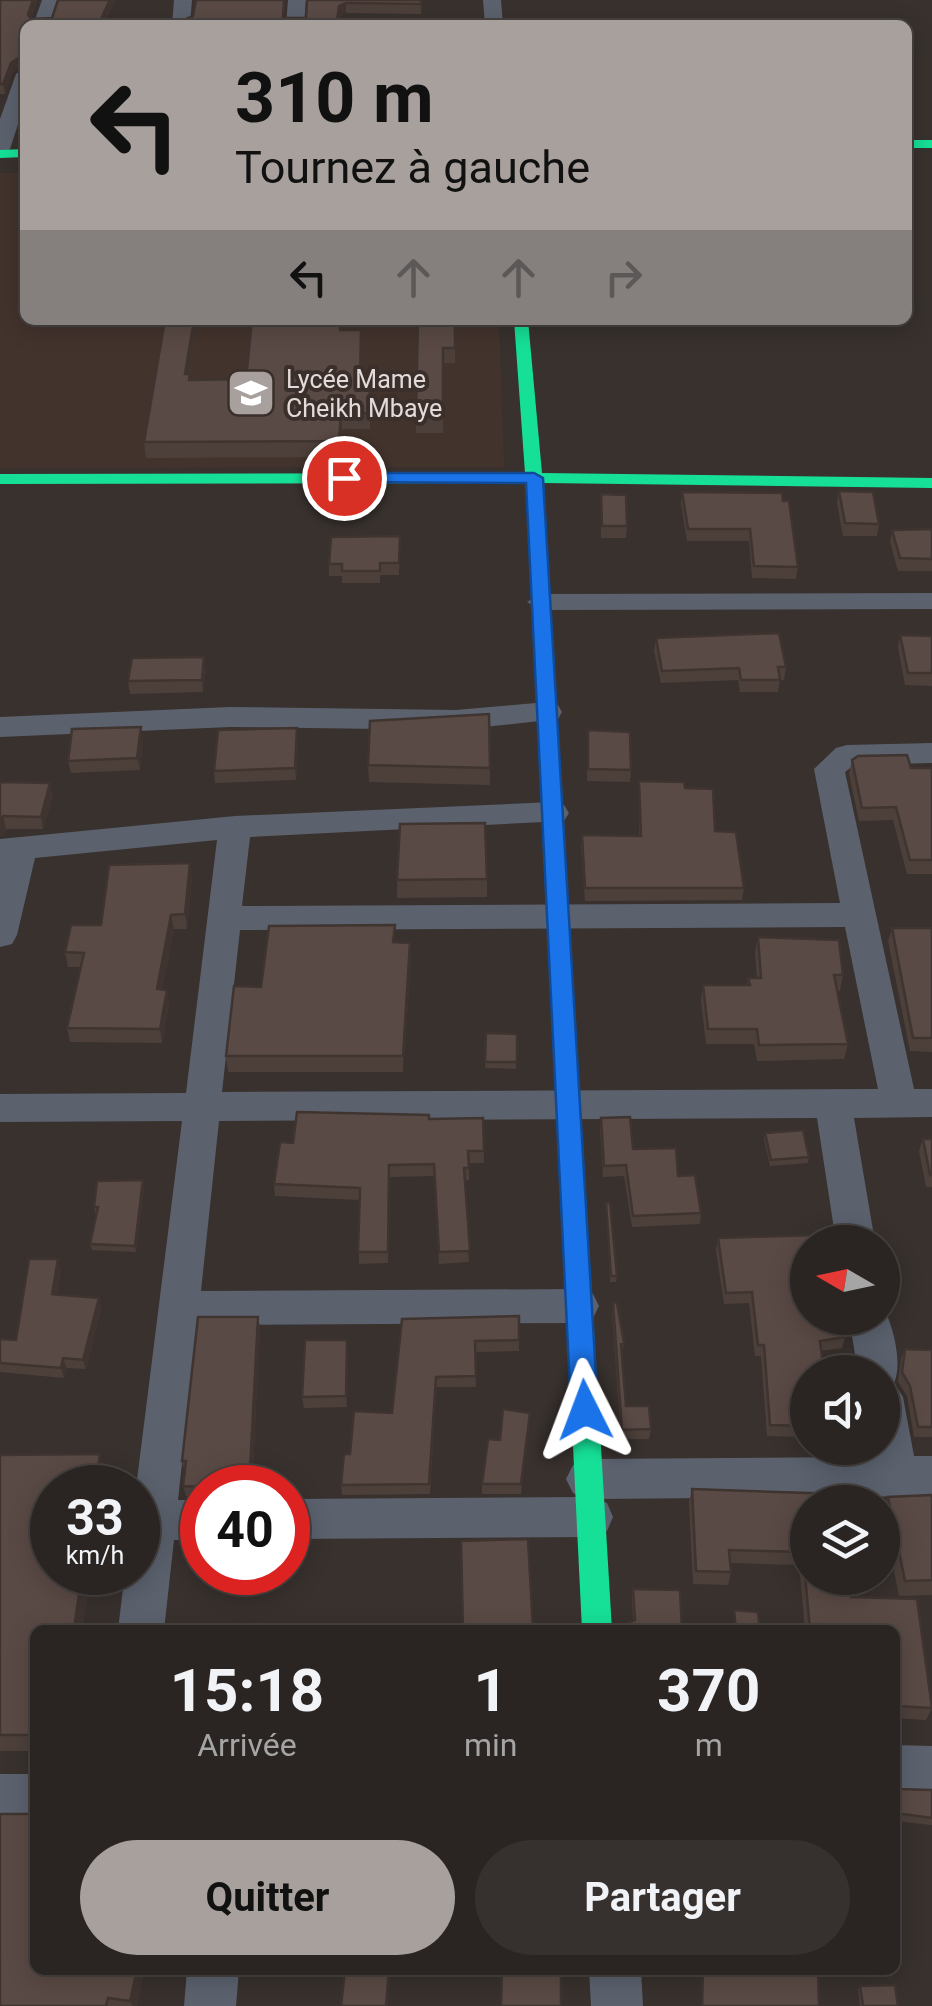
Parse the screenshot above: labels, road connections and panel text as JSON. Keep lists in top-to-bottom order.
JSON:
{
  "places": {
    "school or university": ["Lycée Mame Cheikh Mbaye"]
  },
  "north": "left",
  "page": {
    "turn": ["310 m", "Tournez à gauche"],
    "speed": "33 km/h",
    "limit": "40",
    "eta": [
      "15:18",
      "Arrivée",
      "1",
      "min",
      "370",
      "m"
    ],
    "buttons": ["Quitter", "Partager"]
  }
}
